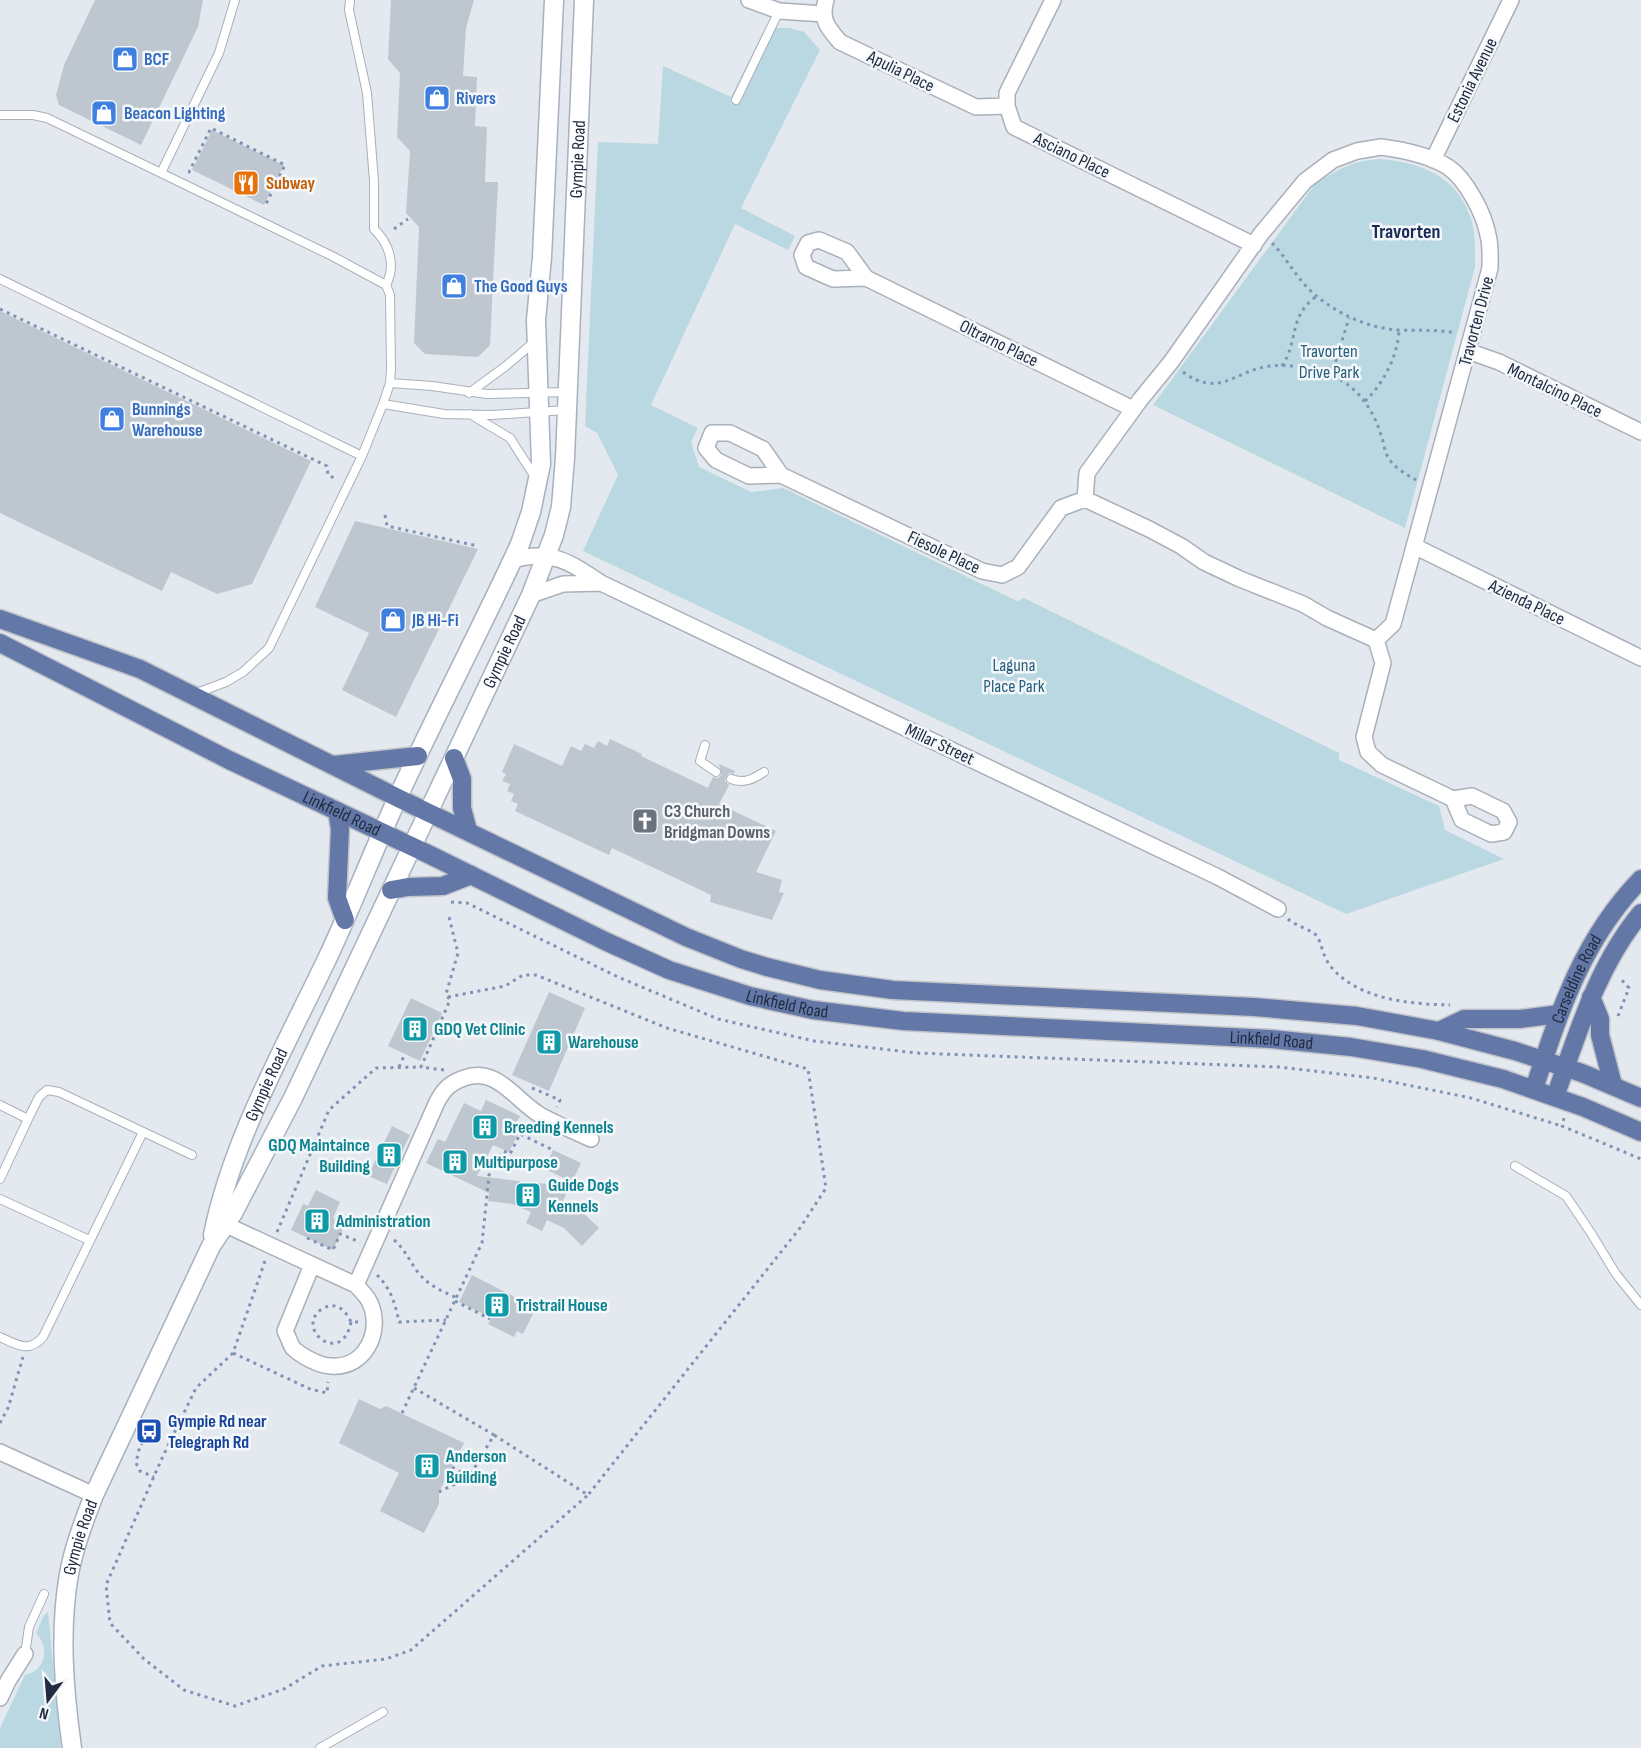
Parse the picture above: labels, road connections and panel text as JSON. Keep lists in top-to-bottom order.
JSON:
{
  "streets": {
    "main road": ["Gympie Road", "Linkfield Road", "Carseldine Road"],
    "street": [
      "Apulia Place",
      "Estonia Avenue",
      "Asciano Place",
      "Travorten Drive",
      "Oltrarno Place",
      "Montalcino Place",
      "Fiesole Place",
      "Azienda Place",
      "Millar Street"
    ]
  },
  "crossings": [
    ["Apulia Place", "Asciano Place"],
    ["Estonia Avenue", "Asciano Place"],
    ["Estonia Avenue", "Travorten Drive"],
    ["Estonia Avenue", "Montalcino Place"],
    ["Asciano Place", "Travorten Drive"],
    ["Asciano Place", "Montalcino Place"],
    ["Gympie Road", "Millar Street"],
    ["Gympie Road", "Linkfield Road"],
    ["Travorten Drive", "Oltrarno Place"],
    ["Travorten Drive", "Montalcino Place"],
    ["Travorten Drive", "Fiesole Place"],
    ["Travorten Drive", "Azienda Place"],
    ["Linkfield Road", "Carseldine Road"]
  ],
  "districts": ["Travorten"],
  "parks": ["Travorten Drive Park", "Laguna Place Park"],
  "places": {
    "shop": [
      "BCF",
      "Rivers",
      "Beacon Lighting",
      "The Good Guys",
      "Bunnings Warehouse",
      "JB Hi-Fi"
    ],
    "restaurant": ["Subway"],
    "church": ["C3 Church Bridgman Downs"],
    "building": [
      "GDQ Vet Clinic",
      "Warehouse",
      "Breeding Kennels",
      "GDQ Maintaince Building",
      "Multipurpose",
      "Guide Dogs Kennels",
      "Administration",
      "Tristrail House",
      "Anderson Building"
    ],
    "bus stop": ["Gympie Rd near Telegraph Rd"]
  },
  "north": "bottom"
}
